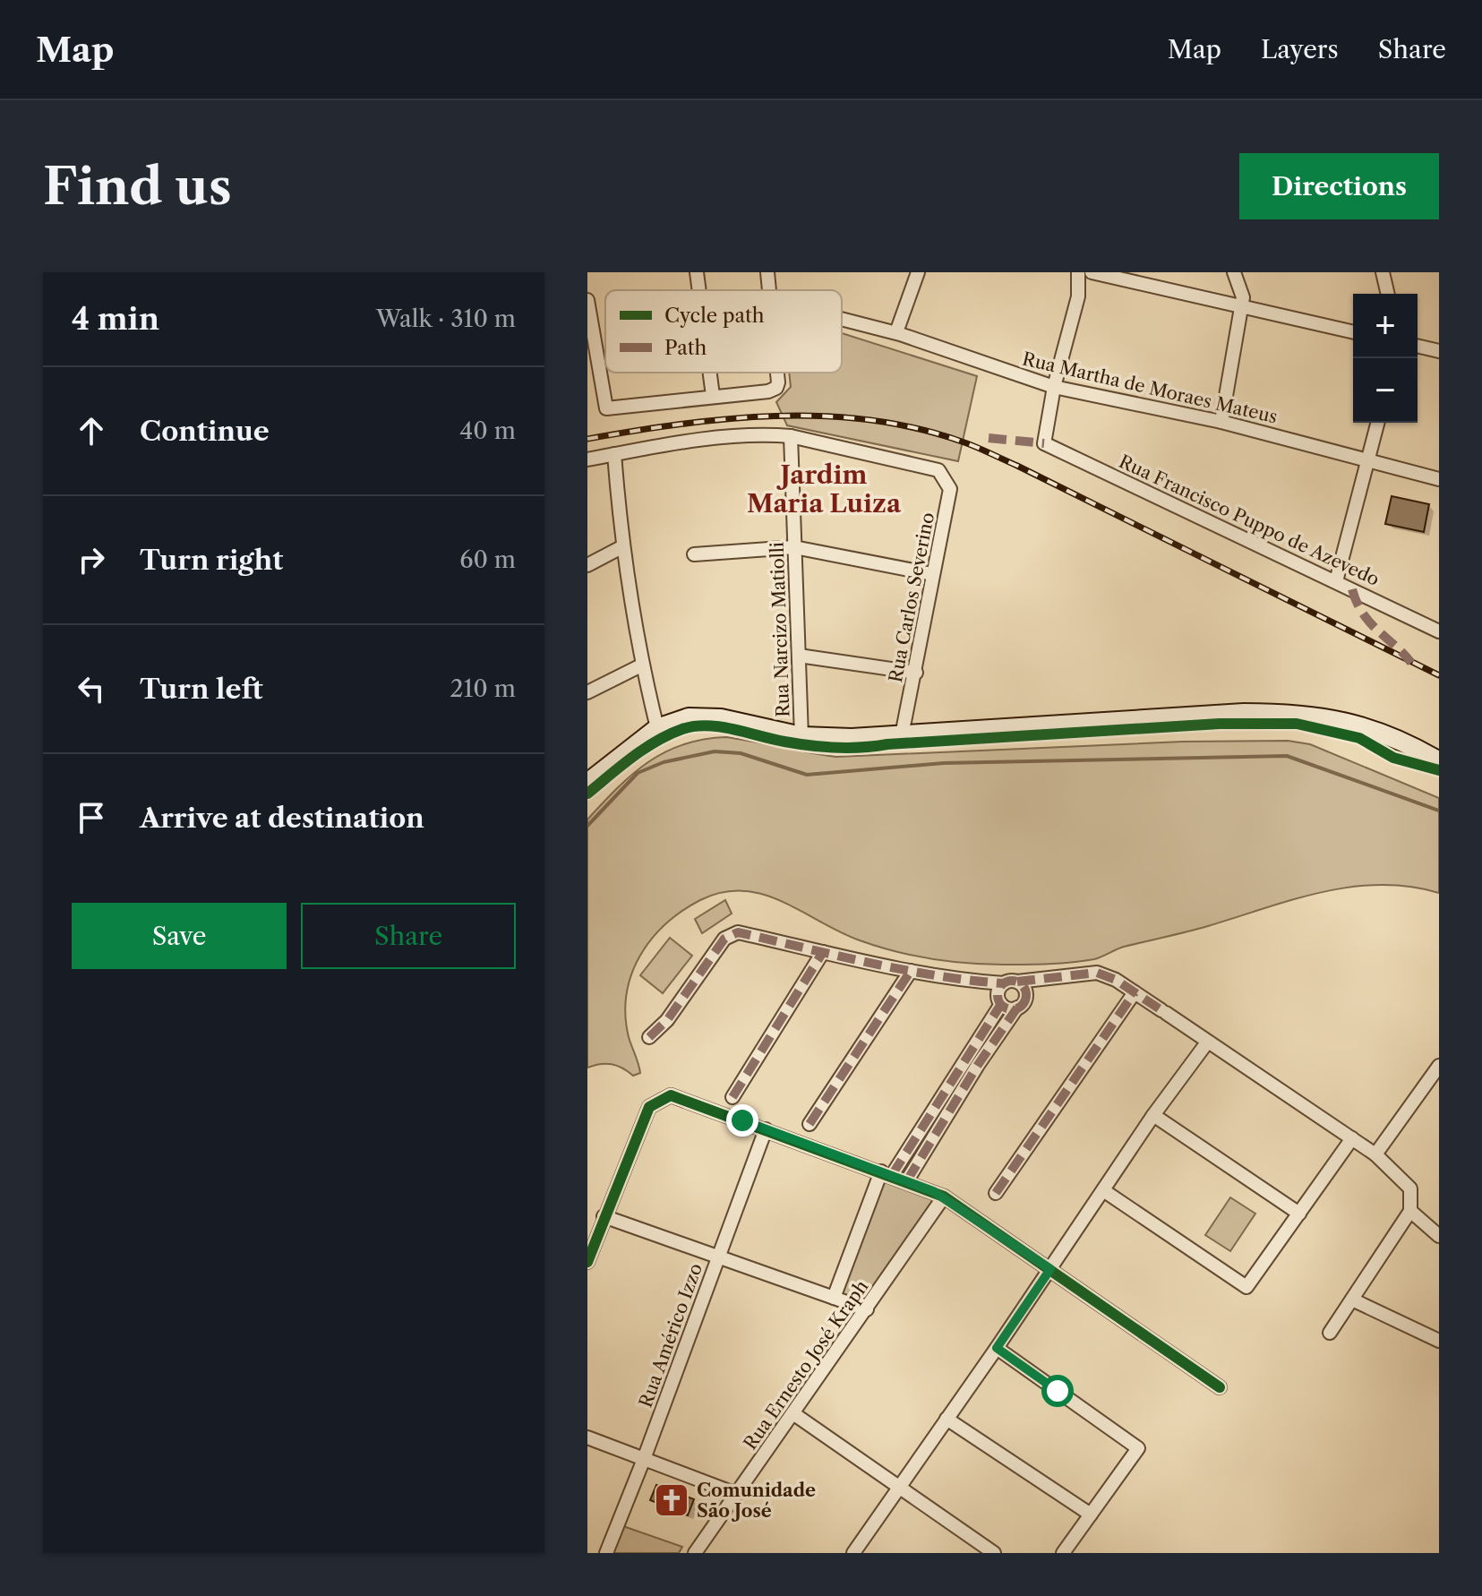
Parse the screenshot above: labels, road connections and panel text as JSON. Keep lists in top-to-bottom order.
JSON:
{
  "streets": {
    "street": [
      "Rua Martha de Moraes Mateus",
      "Rua Francisco Puppo de Azevedo",
      "Rua Carlos Severino",
      "Rua Narcizo Matiolli",
      "Rua Américo Izzo",
      "Rua Ernesto José Kraph"
    ]
  },
  "crossings": [
    ["Rua Martha de Moraes Mateus", "Rua Francisco Puppo de Azevedo"],
    ["Rua Carlos Severino", "Rua Narcizo Matiolli"]
  ],
  "districts": ["Jardim Maria Luiza"],
  "places": {
    "church": ["Comunidade São José"]
  },
  "legend": ["Cycle path", "Path"],
  "page": {
    "header": "Map",
    "nav": ["Map", "Layers", "Share"],
    "buttons": [
      "Directions",
      ["Save", "Share"]
    ],
    "title": "Find us",
    "heading": ["4 min", "Walk · 310 m"],
    "map_buttons": ["+", "−"],
    "list": [
      ["Continue", "40 m"],
      ["Turn right", "60 m"],
      ["Turn left", "210 m"],
      "Arrive at destination"
    ]
  }
}
